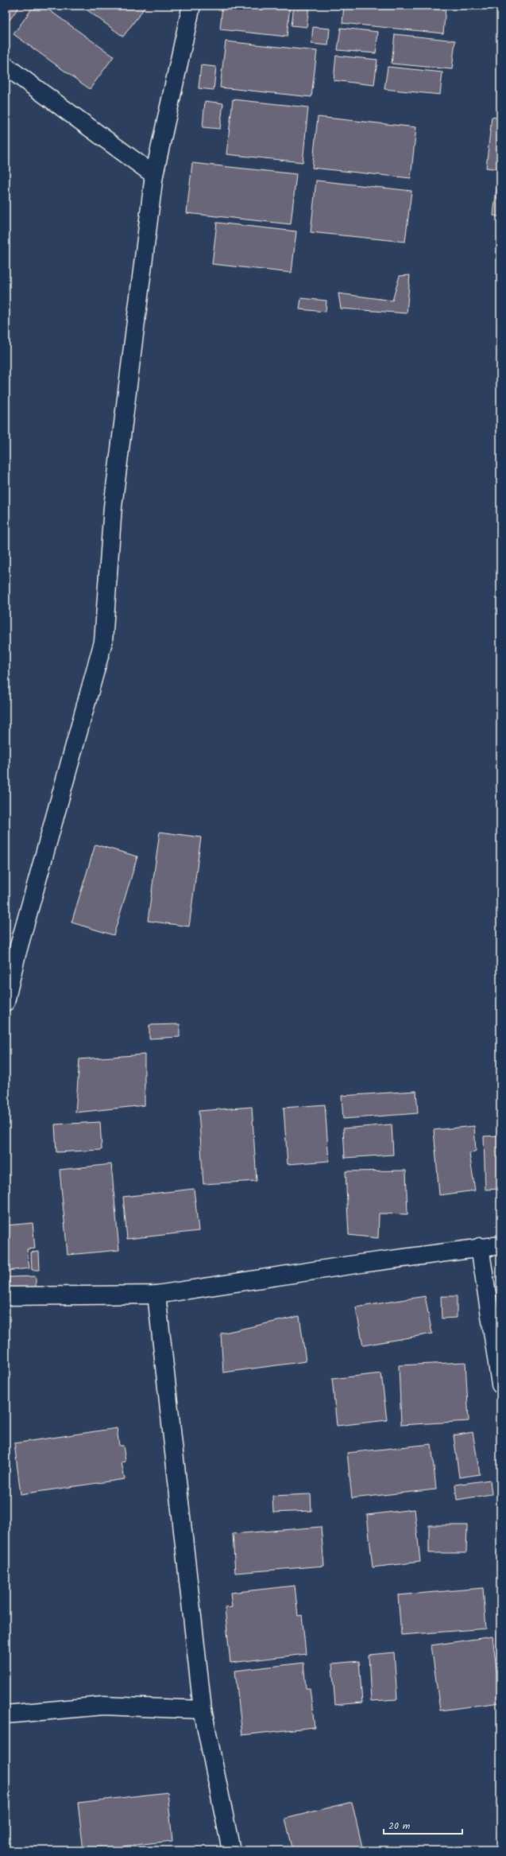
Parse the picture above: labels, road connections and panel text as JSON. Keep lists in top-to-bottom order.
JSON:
{
  "scale_bar": "20 m"
}
